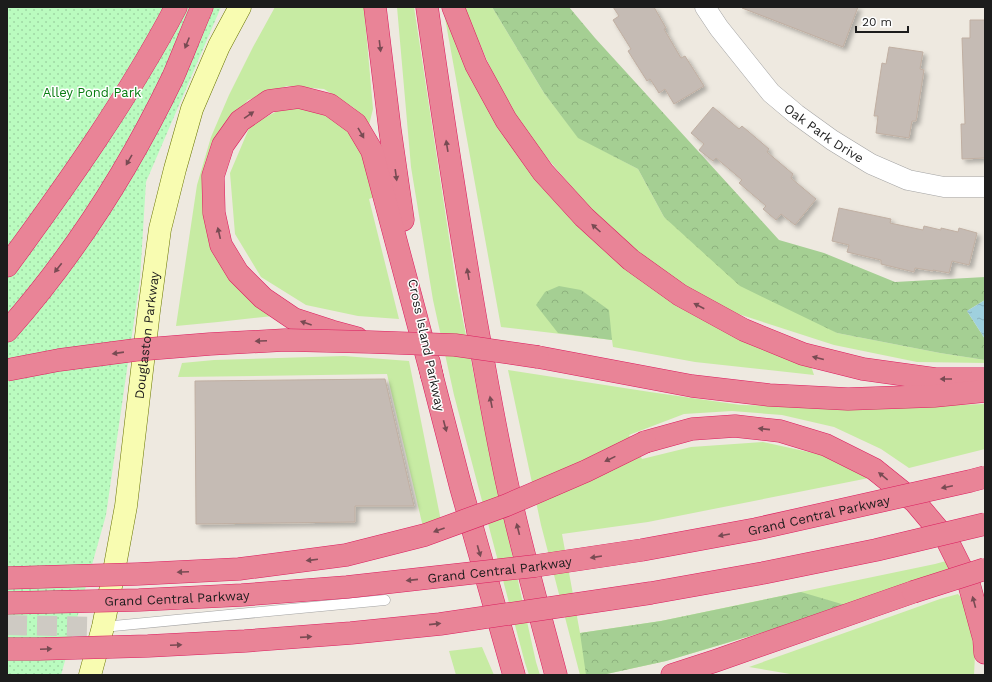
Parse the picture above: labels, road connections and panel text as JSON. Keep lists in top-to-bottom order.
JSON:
{
  "streets": {
    "highway": ["Cross Island Parkway", "Grand Central Parkway"],
    "main road": ["Douglaston Parkway"],
    "street": ["Oak Park Drive"]
  },
  "parks": ["Alley Pond Park"],
  "scale_bar": "20 m"
}
